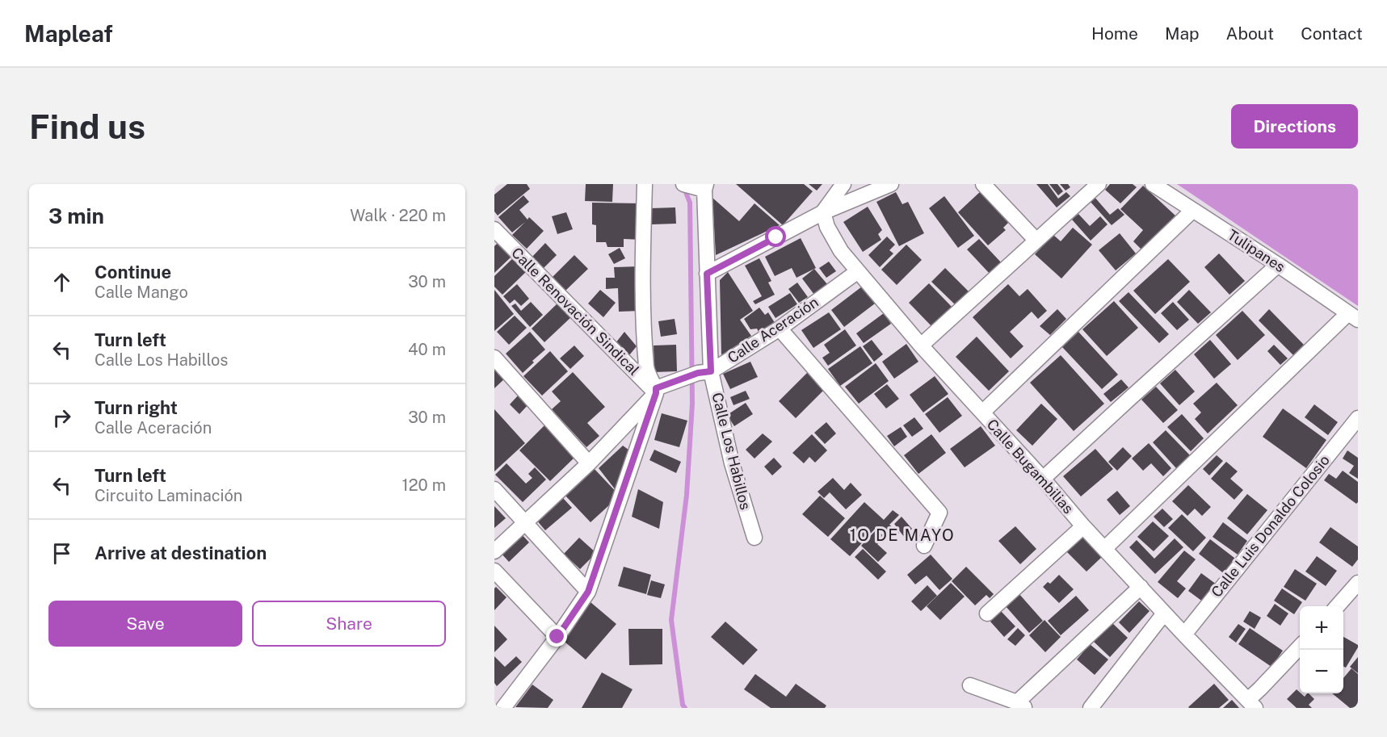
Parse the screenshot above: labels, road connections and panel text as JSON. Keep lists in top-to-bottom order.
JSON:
{
  "streets": {
    "street": [
      "Tulipanes",
      "Calle Renovación Sindical",
      "Calle Aceración",
      "Calle Los Habillos",
      "Calle Bugambilias",
      "Calle Luis Donaldo Colosio"
    ]
  },
  "crossings": [
    ["Calle Renovación Sindical", "Calle Aceración"],
    ["Calle Aceración", "Calle Los Habillos"],
    ["Calle Aceración", "Calle Bugambilias"],
    ["Calle Bugambilias", "Calle Luis Donaldo Colosio"]
  ],
  "districts": ["1O DE MAYO"],
  "page": {
    "header": "Mapleaf",
    "nav": [
      "Home",
      "Map",
      "About",
      "Contact"
    ],
    "buttons": [
      "Directions",
      ["Save", "Share"]
    ],
    "title": "Find us",
    "heading": ["3 min", "Walk · 220 m"],
    "list": [
      ["Continue", "Calle Mango", "30 m"],
      ["Turn left", "Calle Los Habillos", "40 m"],
      ["Turn right", "Calle Aceración", "30 m"],
      ["Turn left", "Circuito Laminación", "120 m"],
      "Arrive at destination"
    ],
    "map_buttons": ["+", "−"]
  }
}
